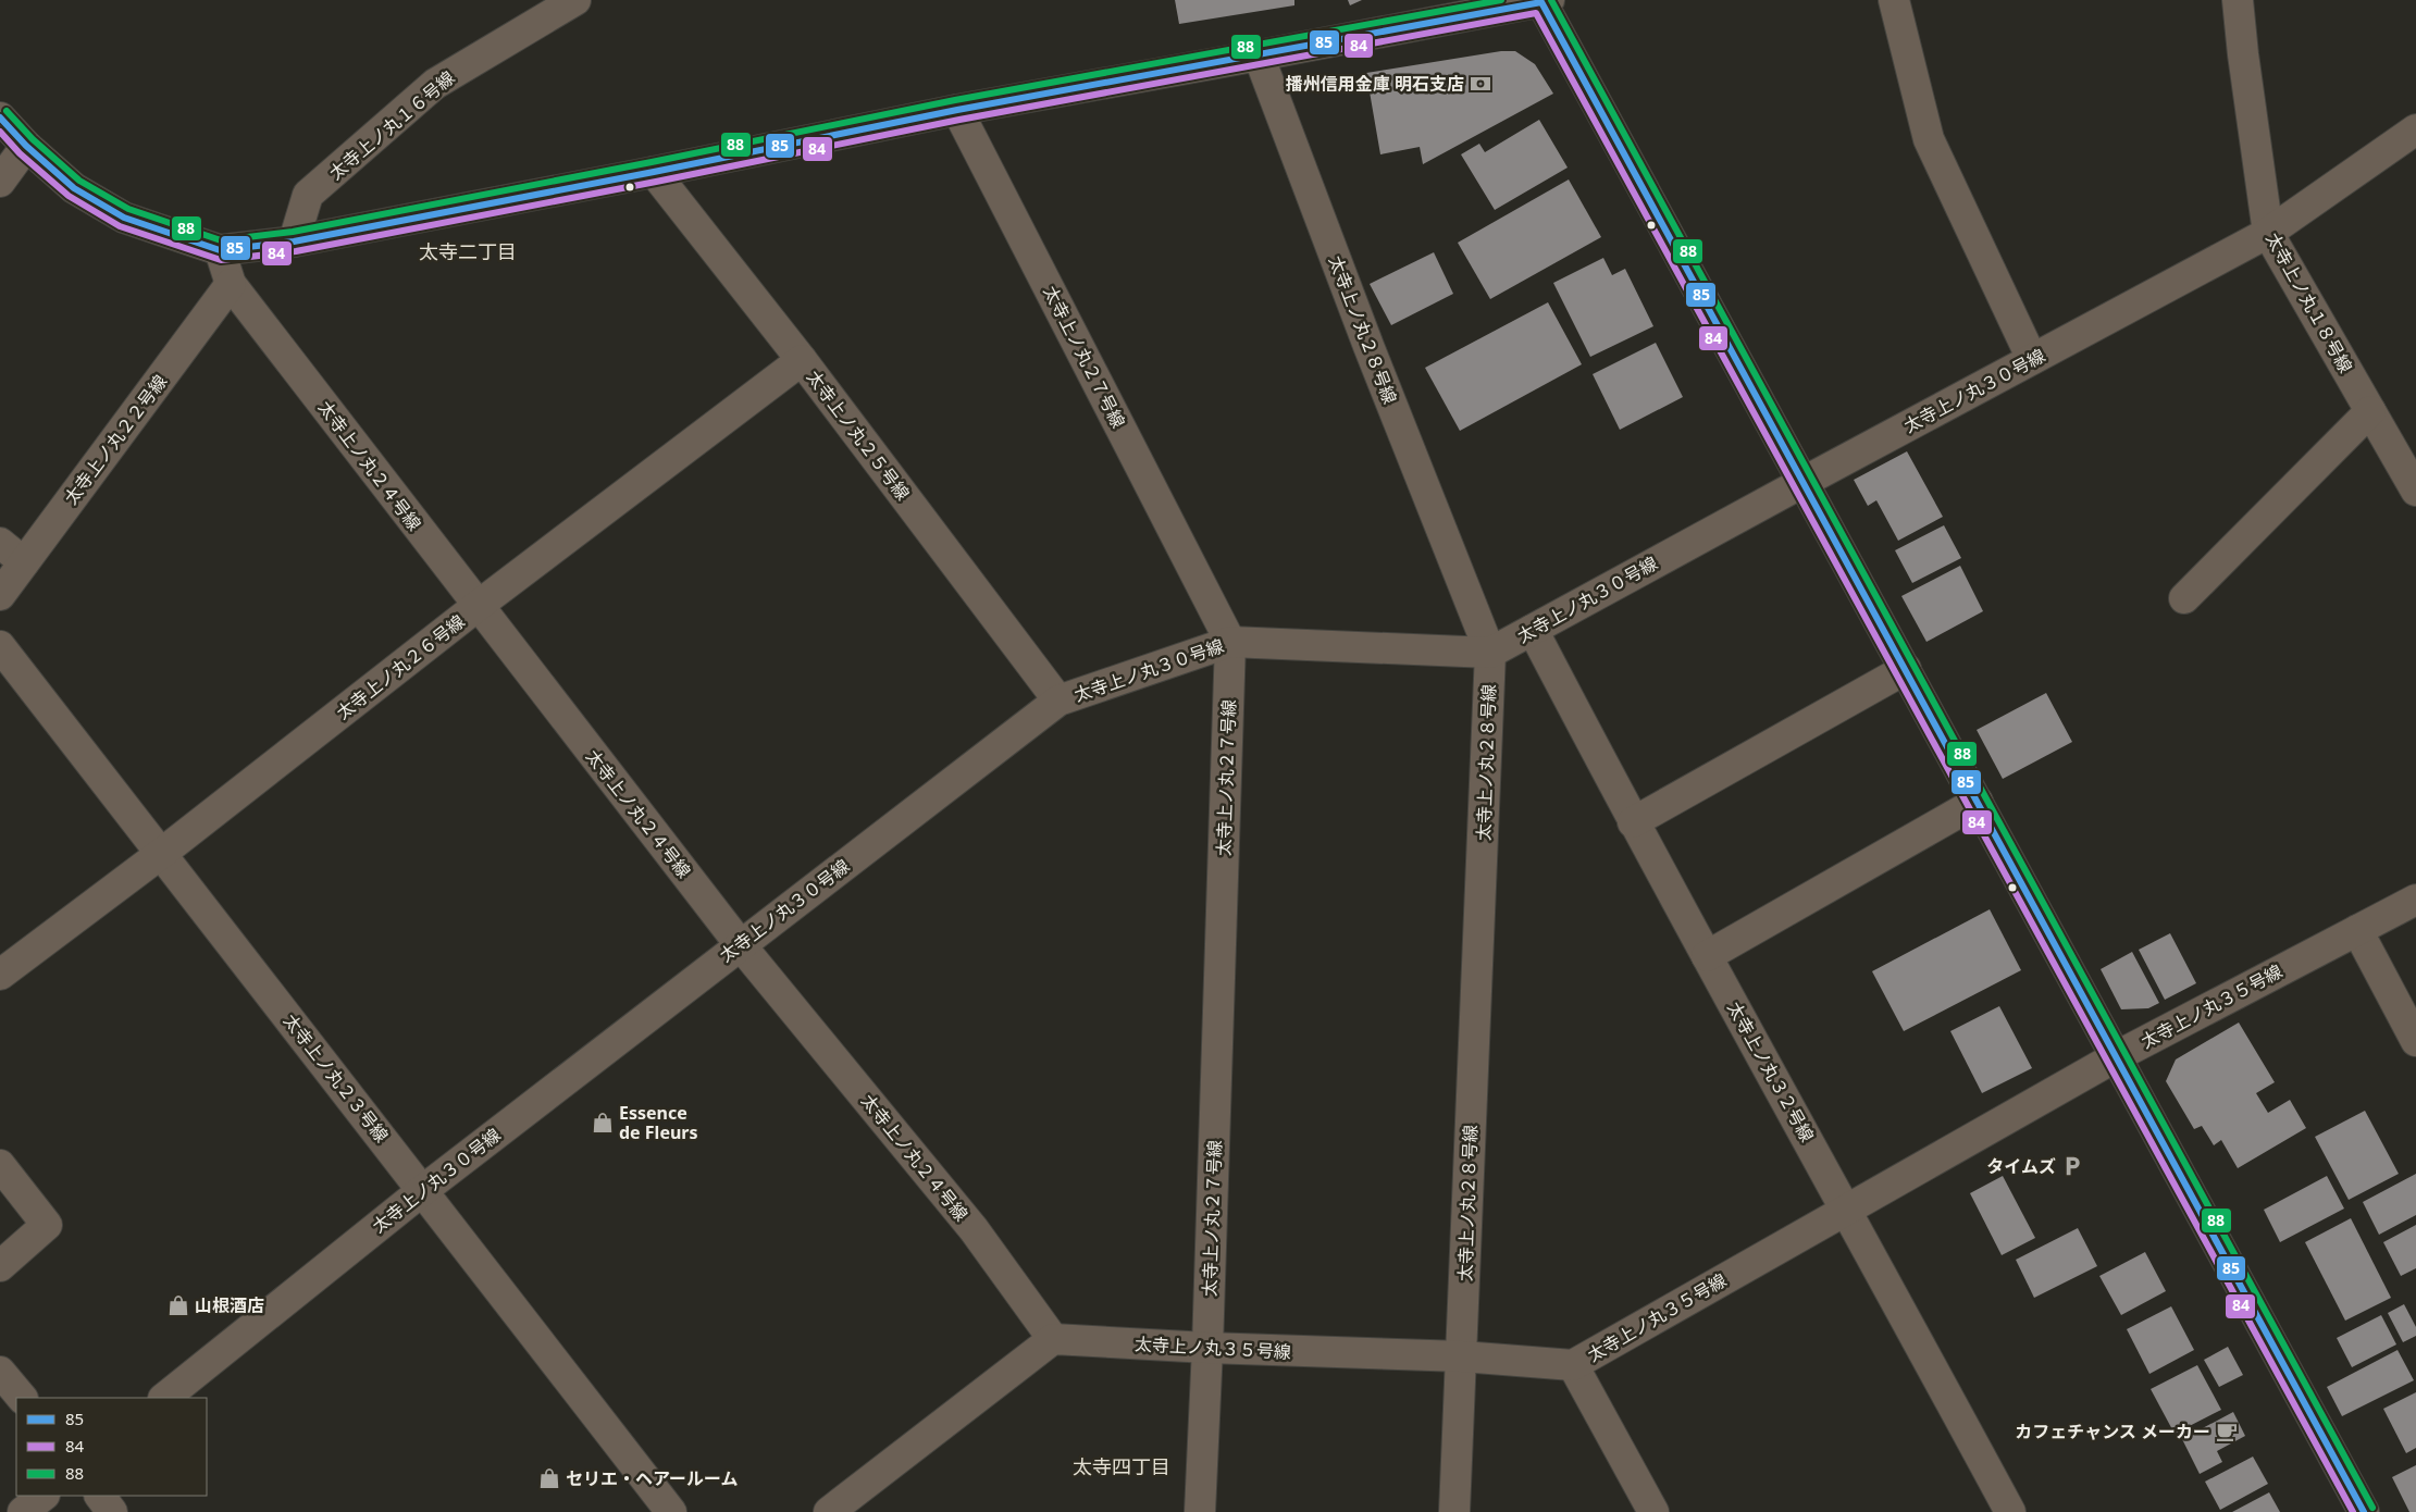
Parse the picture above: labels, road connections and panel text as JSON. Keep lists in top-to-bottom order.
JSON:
{
  "streets": {
    "street": [
      "太寺上ノ丸１６号線",
      "太寺上ノ丸１８号線",
      "太寺上ノ丸２８号線",
      "太寺上ノ丸２７号線",
      "太寺上ノ丸３０号線",
      "太寺上ノ丸２５号線",
      "太寺上ノ丸２２号線",
      "太寺上ノ丸２４号線",
      "太寺上ノ丸２６号線",
      "太寺上ノ丸３５号線",
      "太寺上ノ丸３２号線",
      "太寺上ノ丸２３号線"
    ]
  },
  "crossings": [
    ["太寺上ノ丸１８号線", "太寺上ノ丸３０号線"],
    ["太寺上ノ丸２８号線", "太寺上ノ丸３０号線"],
    ["太寺上ノ丸２８号線", "太寺上ノ丸３５号線"],
    ["太寺上ノ丸２７号線", "太寺上ノ丸３０号線"],
    ["太寺上ノ丸２７号線", "太寺上ノ丸３５号線"],
    ["太寺上ノ丸３０号線", "太寺上ノ丸２５号線"],
    ["太寺上ノ丸３０号線", "太寺上ノ丸２４号線"],
    ["太寺上ノ丸３０号線", "太寺上ノ丸３２号線"],
    ["太寺上ノ丸３０号線", "太寺上ノ丸２３号線"],
    ["太寺上ノ丸２５号線", "太寺上ノ丸２６号線"],
    ["太寺上ノ丸２２号線", "太寺上ノ丸２４号線"],
    ["太寺上ノ丸２４号線", "太寺上ノ丸２６号線"],
    ["太寺上ノ丸２４号線", "太寺上ノ丸３５号線"],
    ["太寺上ノ丸２６号線", "太寺上ノ丸２３号線"],
    ["太寺上ノ丸３５号線", "太寺上ノ丸３２号線"]
  ],
  "districts": ["太寺二丁目", "太寺四丁目"],
  "places": {
    "bank": ["播州信用金庫 明石支店"],
    "shop": ["Essence de Fleurs", "山根酒店", "セリエ・ヘアールーム"],
    "parking": ["タイムズ"],
    "cafe": ["カフェチャンス メーカー"]
  },
  "lines": ["transit line 88", "transit line 85", "transit line 84"],
  "legend": ["85", "84", "88"]
}
